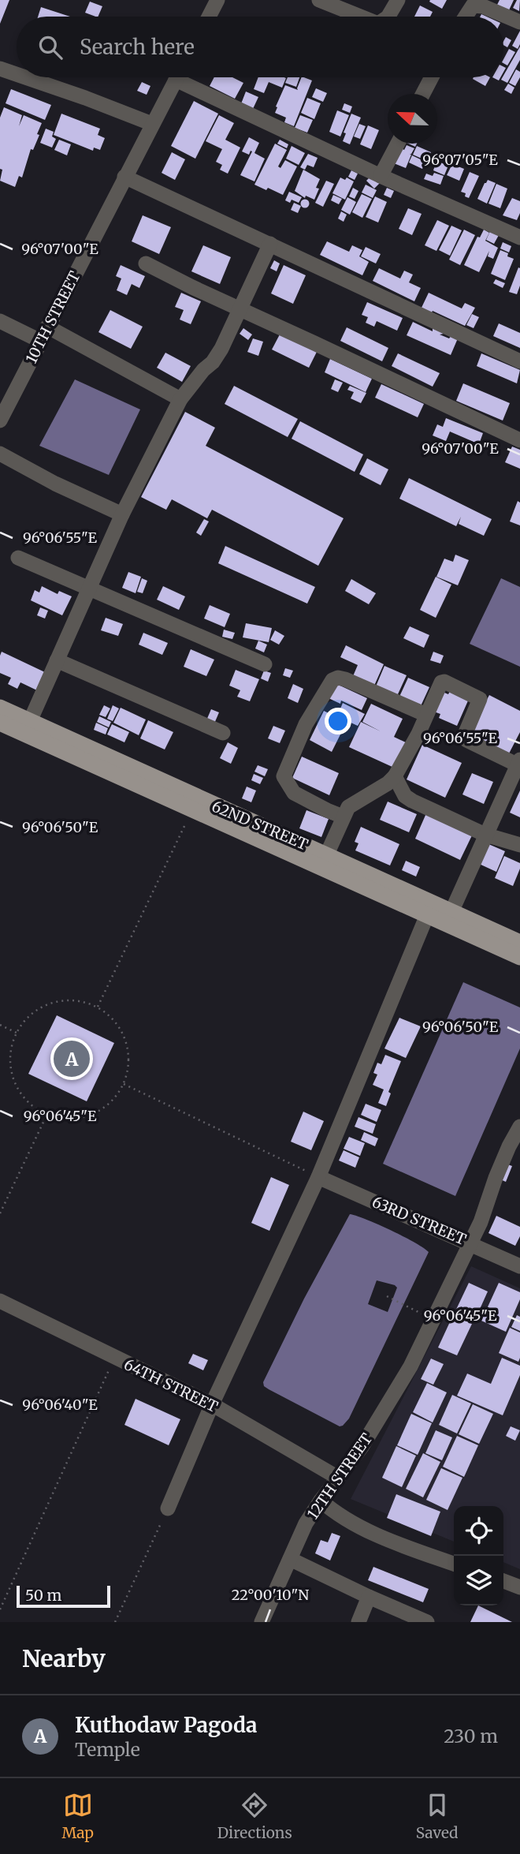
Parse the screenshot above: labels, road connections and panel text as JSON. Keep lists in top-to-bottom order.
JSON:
{
  "streets": {
    "main road": ["62ND STREET"],
    "street": [
      "10TH STREET",
      "63RD STREET",
      "64TH STREET",
      "12TH STREET"
    ]
  },
  "crossings": [
    ["63RD STREET", "12TH STREET"],
    ["64TH STREET", "12TH STREET"]
  ],
  "scale_bar": "50 m",
  "north": "left",
  "page": {
    "search": "Search here",
    "pins": "A",
    "scale": "50 m",
    "heading": "Nearby",
    "list": [
      {
        "mark": "A",
        "name": "Kuthodaw Pagoda",
        "note": "Temple",
        "value": "230 m"
      }
    ],
    "nav": ["Map", "Directions", "Saved"]
  },
  "coordinates": [
    "96°07'05\"E",
    "96°07'00\"E",
    "96°06'55\"E",
    "96°06'50\"E",
    "96°06'45\"E",
    "96°06'40\"E",
    "22°00'10\"N"
  ]
}
